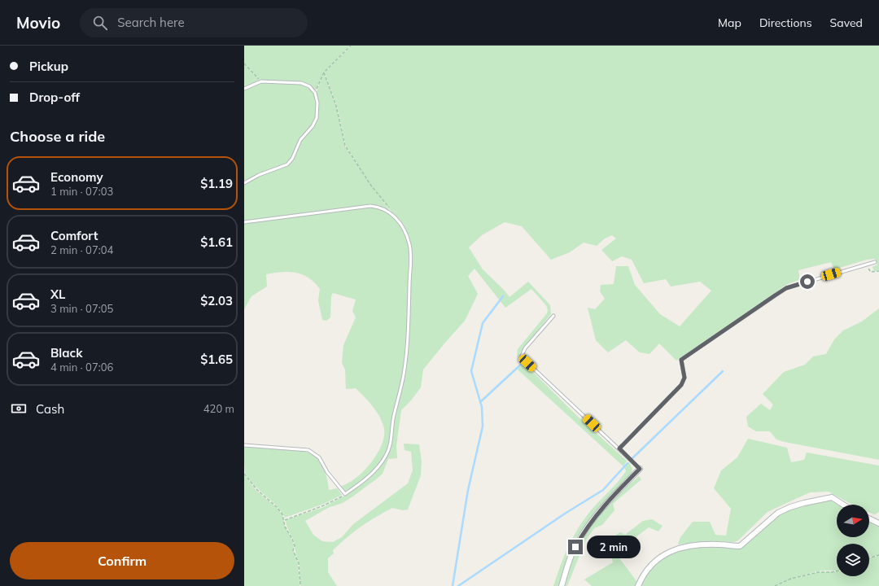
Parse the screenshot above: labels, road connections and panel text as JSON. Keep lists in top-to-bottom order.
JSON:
{
  "north": "right",
  "page": {
    "header": "Movio",
    "search": "Search here",
    "nav": ["Map", "Directions", "Saved"],
    "banner": ["Pickup", "Drop-off"],
    "heading": "Choose a ride",
    "list": [
      {
        "name": "Economy",
        "note": "1 min · 07:03",
        "value": "$1.19"
      },
      {
        "name": "Comfort",
        "note": "2 min · 07:04",
        "value": "$1.61"
      },
      {
        "name": "XL",
        "note": "3 min · 07:05",
        "value": "$2.03"
      },
      {
        "name": "Black",
        "note": "4 min · 07:06",
        "value": "$1.65"
      }
    ],
    "pay": ["Cash", "420 m"],
    "buttons": "Confirm",
    "bubble": "2 min"
  }
}
